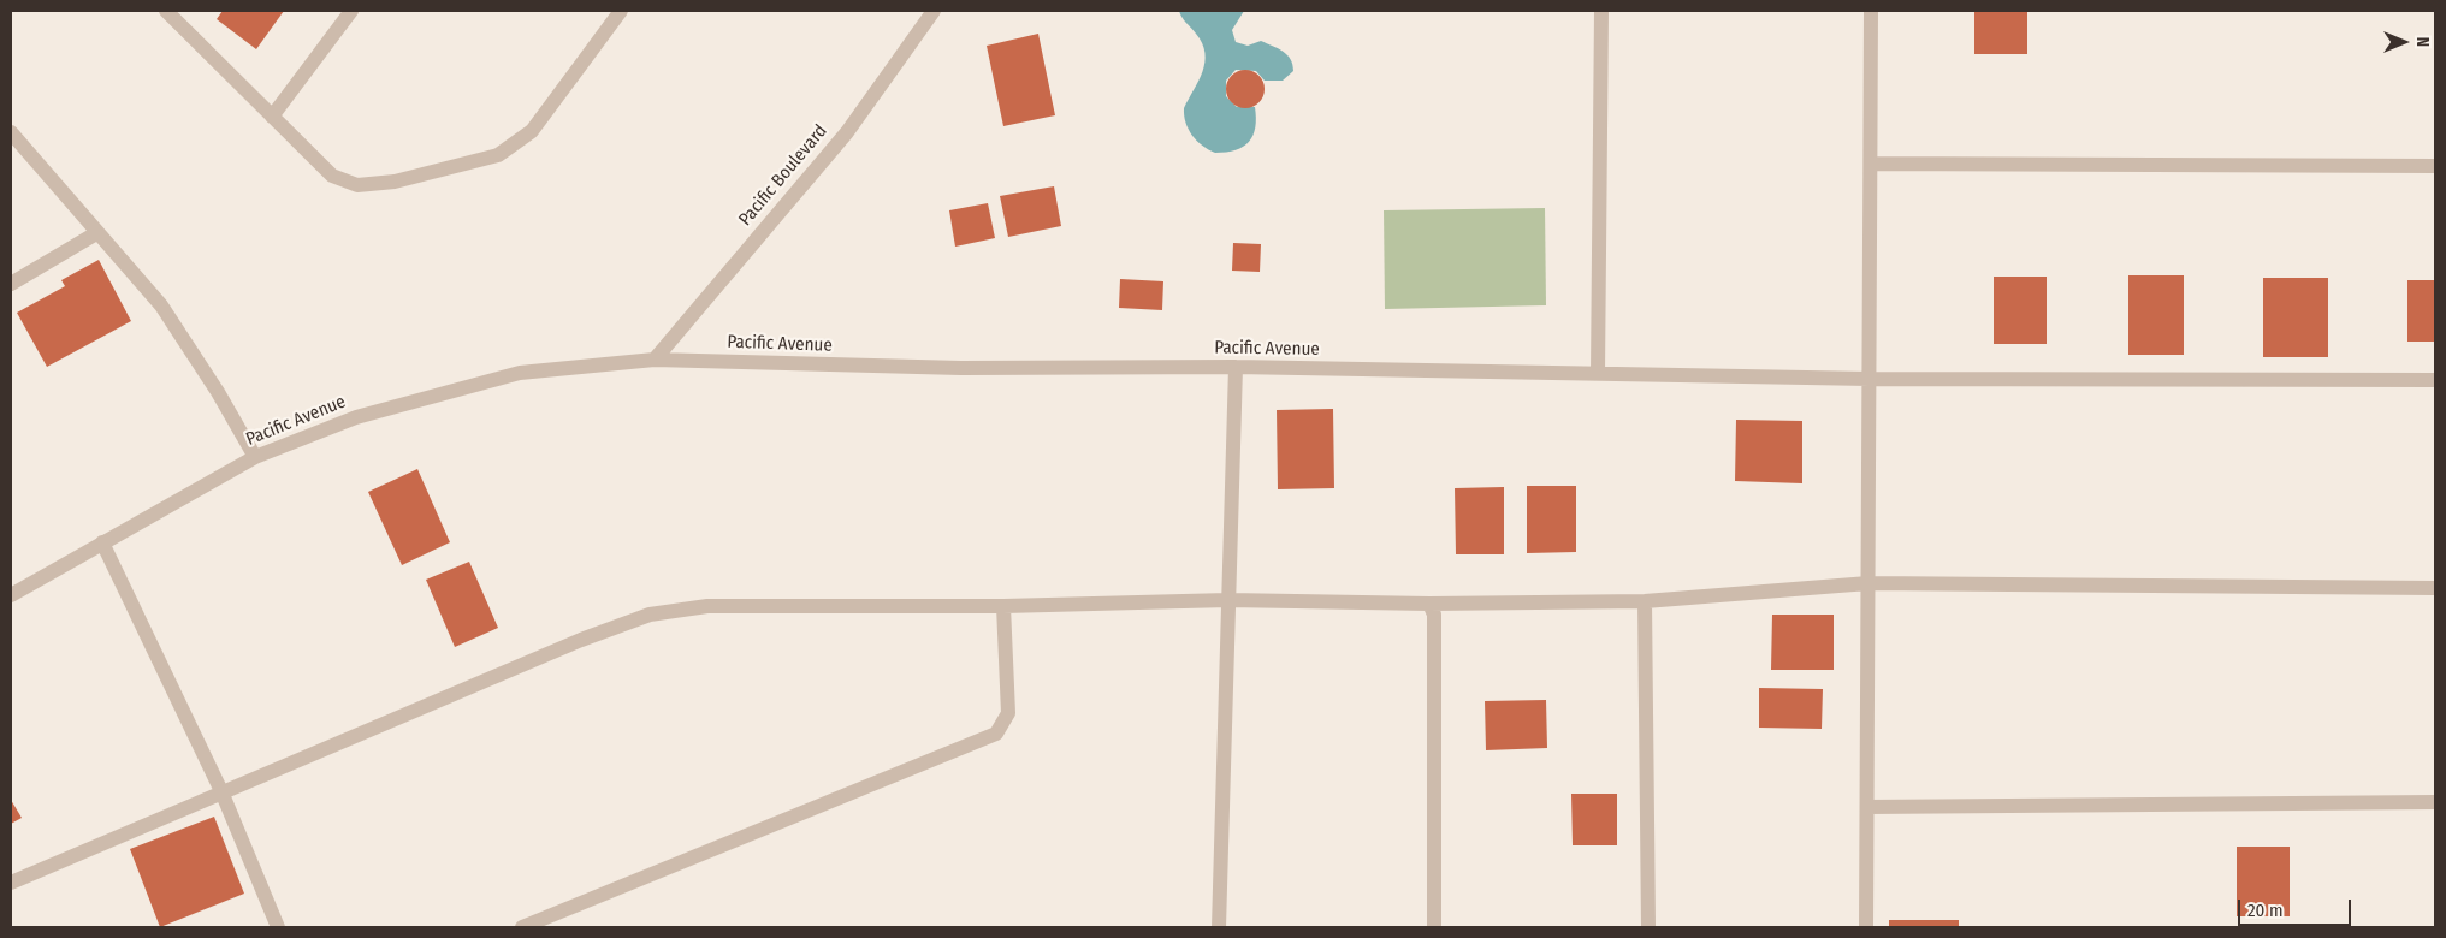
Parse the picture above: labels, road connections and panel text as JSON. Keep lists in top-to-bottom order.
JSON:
{
  "streets": {
    "street": ["Pacific Boulevard", "Pacific Avenue"]
  },
  "crossings": [
    ["Pacific Boulevard", "Pacific Avenue"]
  ],
  "scale_bar": "20 m",
  "north": "right"
}
